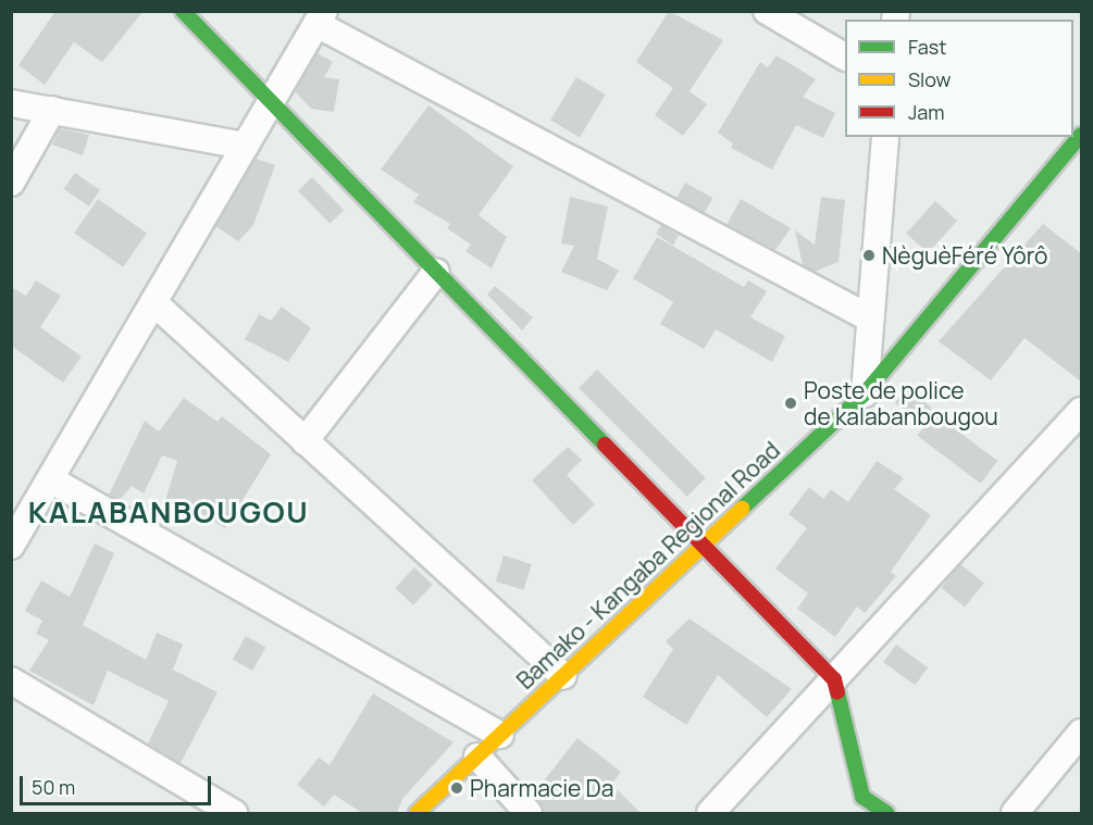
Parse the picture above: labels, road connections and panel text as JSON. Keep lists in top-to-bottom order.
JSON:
{
  "streets": {
    "street": ["Bamako - Kangaba Regional Road"]
  },
  "districts": ["KALABANBOUGOU"],
  "places": ["NèguèFéré Yôrô", "Poste de police de kalabanbougou", "Pharmacie Da"],
  "legend": ["Fast", "Slow", "Jam"],
  "scale_bar": "50 m"
}
